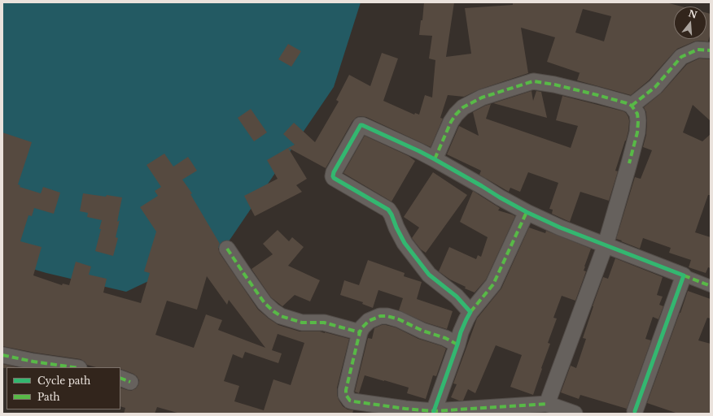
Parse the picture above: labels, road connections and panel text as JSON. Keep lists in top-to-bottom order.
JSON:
{
  "legend": ["Cycle path", "Path"],
  "north": "top"
}
